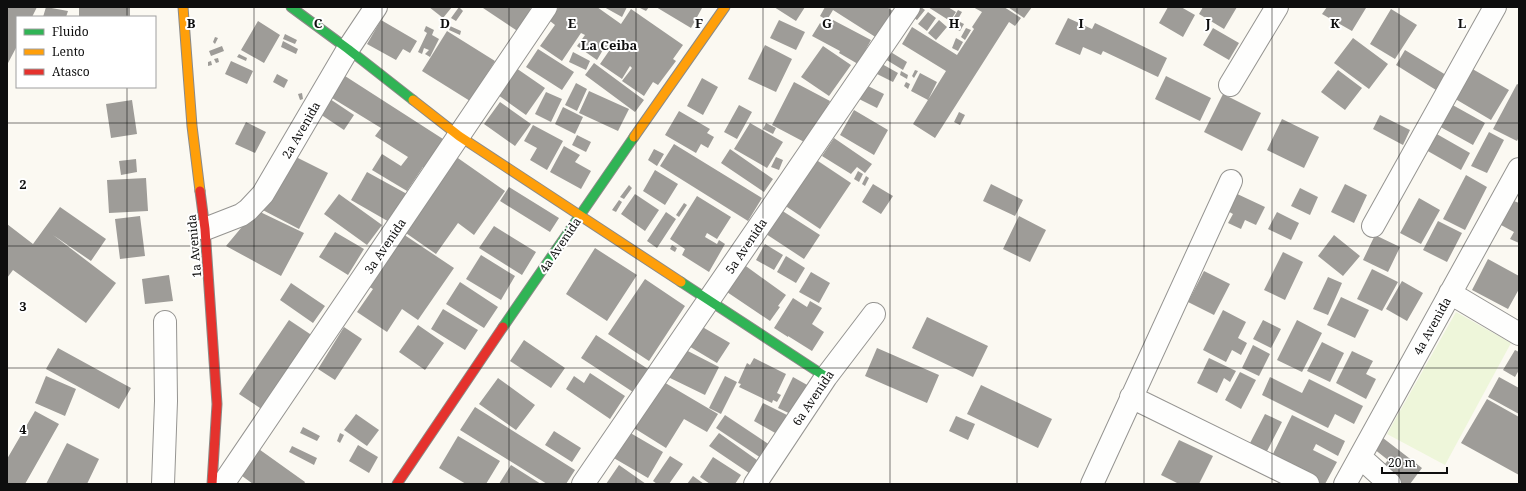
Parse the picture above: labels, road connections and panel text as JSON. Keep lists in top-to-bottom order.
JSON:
{
  "streets": {
    "street": [
      "2a Avenida",
      "4a Avenida",
      "1a Avenida",
      "3a Avenida",
      "5a Avenida",
      "6a Avenida"
    ]
  },
  "crossings": [
    ["2a Avenida", "1a Avenida"]
  ],
  "districts": ["La Ceiba"],
  "legend": ["Fluido", "Lento", "Atasco"],
  "scale_bar": "20 m",
  "grid": {
    "columns": [
      "B",
      "C",
      "D",
      "E",
      "F",
      "G",
      "H",
      "I",
      "J",
      "K",
      "L"
    ],
    "rows": ["2", "3", "4"]
  }
}
